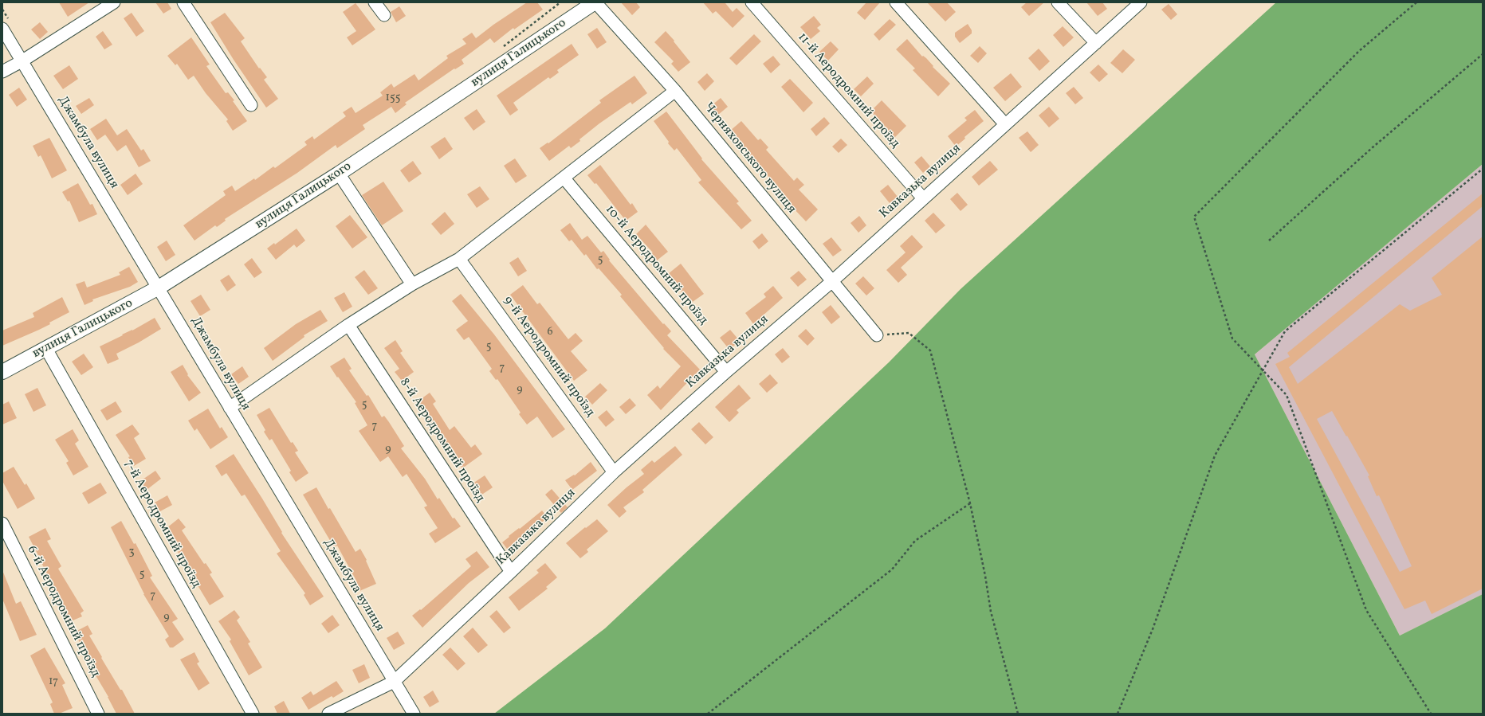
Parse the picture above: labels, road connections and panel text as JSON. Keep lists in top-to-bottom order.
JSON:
{
  "streets": {
    "street": [
      "вулиця Галицького",
      "11-й Аеродромний проїзд",
      "Джамбула вулиця",
      "Черняховського вулиця",
      "Кавказька вулиця",
      "10-й Аеродромний проїзд",
      "9-й Аеродромний проїзд",
      "8-й Аеродромний проїзд",
      "7-й Аеродромний проїзд",
      "6-й Аеродромний проїзд"
    ]
  },
  "crossings": [
    ["вулиця Галицького", "Джамбула вулиця"],
    ["вулиця Галицького", "Черняховського вулиця"],
    ["вулиця Галицького", "7-й Аеродромний проїзд"],
    ["11-й Аеродромний проїзд", "Кавказька вулиця"],
    ["Джамбула вулиця", "Кавказька вулиця"],
    ["Черняховського вулиця", "Кавказька вулиця"],
    ["Кавказька вулиця", "10-й Аеродромний проїзд"],
    ["Кавказька вулиця", "9-й Аеродромний проїзд"],
    ["Кавказька вулиця", "8-й Аеродромний проїзд"]
  ],
  "house_numbers": [
    "155",
    "5",
    "6",
    "5",
    "7",
    "9",
    "5",
    "7",
    "9",
    "3",
    "5",
    "7",
    "9",
    "17"
  ]
}
